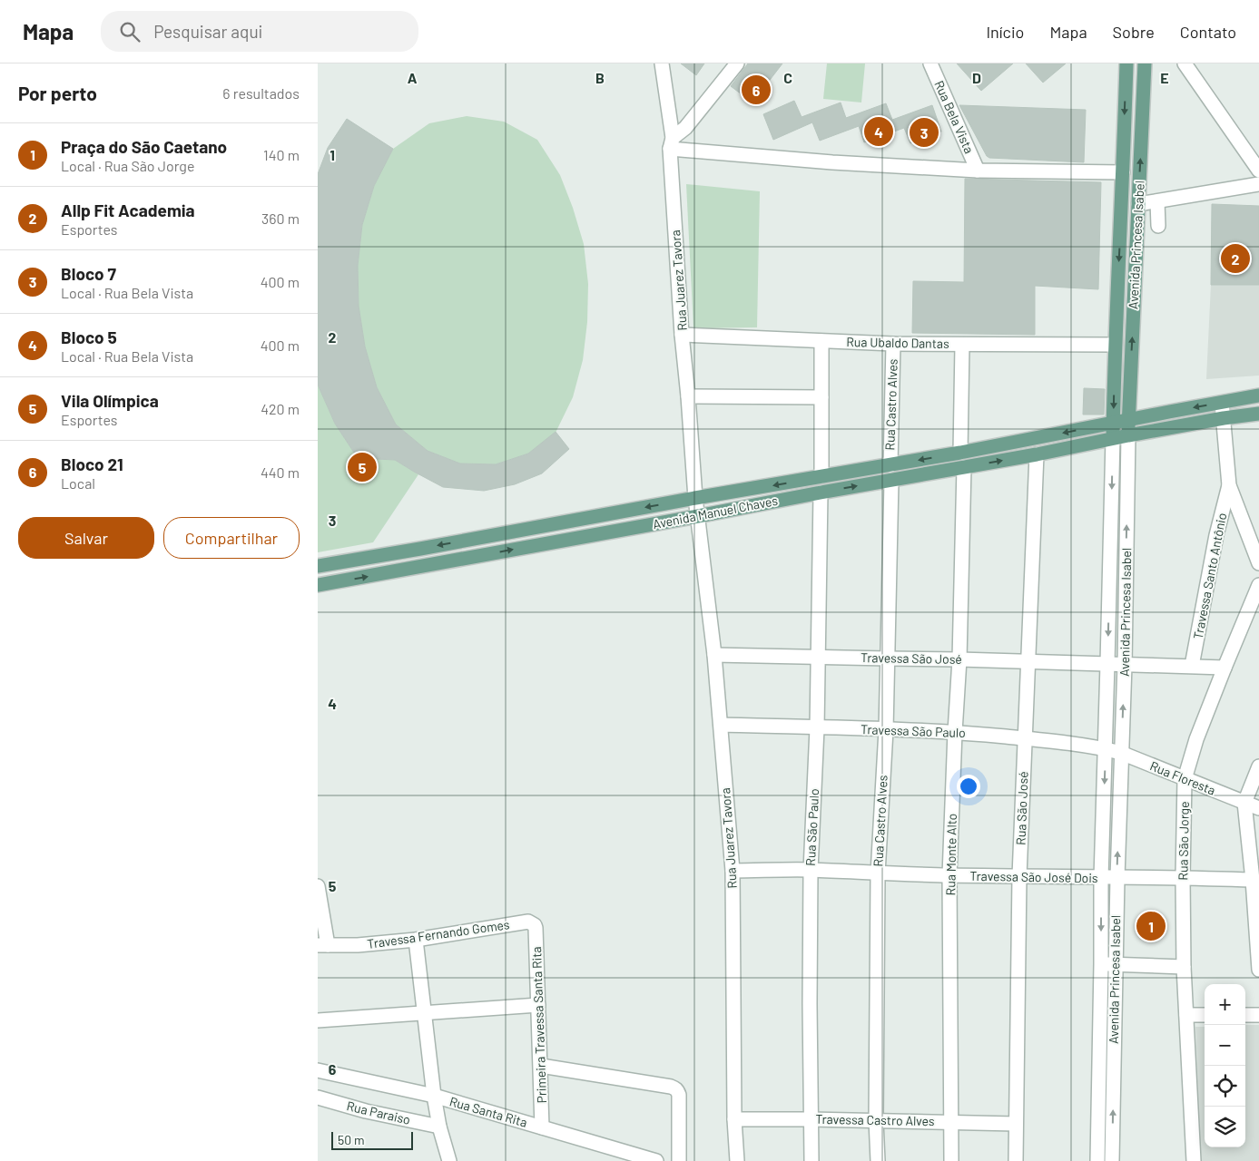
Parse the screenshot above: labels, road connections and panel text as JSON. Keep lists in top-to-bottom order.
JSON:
{
  "streets": {
    "main road": ["Avenida Princesa Isabel", "Avenida Manuel Chaves"],
    "street": [
      "Rua Bela Vista",
      "Rua Juarez Tavora",
      "Rua Ubaldo Dantas",
      "Rua Castro Alves",
      "Travessa Santo Antônio",
      "Travessa São José",
      "Travessa São Paulo",
      "Rua Floresta",
      "Rua São José",
      "Rua São Paulo",
      "Rua São Jorge",
      "Rua Monte Alto",
      "Travessa São José Dois",
      "Travessa Fernando Gomes",
      "Primeira Travessa Santa Rita",
      "Rua Santa Rita",
      "Rua Paraiso",
      "Travessa Castro Alves"
    ]
  },
  "crossings": [
    ["Avenida Princesa Isabel", "Rua Ubaldo Dantas"],
    ["Avenida Princesa Isabel", "Avenida Manuel Chaves"],
    ["Avenida Princesa Isabel", "Travessa São José"],
    ["Avenida Princesa Isabel", "Travessa São Paulo"],
    ["Avenida Princesa Isabel", "Rua Floresta"],
    ["Avenida Princesa Isabel", "Travessa São José Dois"],
    ["Rua Juarez Tavora", "Rua Ubaldo Dantas"],
    ["Rua Juarez Tavora", "Avenida Manuel Chaves"],
    ["Rua Juarez Tavora", "Travessa São José"],
    ["Rua Juarez Tavora", "Travessa São Paulo"],
    ["Rua Juarez Tavora", "Travessa São José Dois"],
    ["Rua Juarez Tavora", "Travessa Castro Alves"],
    ["Rua Ubaldo Dantas", "Rua Castro Alves"],
    ["Rua Castro Alves", "Avenida Manuel Chaves"],
    ["Rua Castro Alves", "Travessa São José"],
    ["Rua Castro Alves", "Travessa São Paulo"],
    ["Rua Castro Alves", "Travessa São José Dois"],
    ["Rua Castro Alves", "Travessa Castro Alves"],
    ["Avenida Manuel Chaves", "Rua São José"],
    ["Avenida Manuel Chaves", "Rua São Paulo"],
    ["Avenida Manuel Chaves", "Rua Monte Alto"],
    ["Travessa Santo Antônio", "Travessa São José"],
    ["Travessa São José", "Rua São José"],
    ["Travessa São José", "Rua São Paulo"],
    ["Travessa São José", "Rua São Jorge"],
    ["Travessa São José", "Rua Monte Alto"],
    ["Travessa São Paulo", "Rua Floresta"],
    ["Travessa São Paulo", "Rua São José"],
    ["Travessa São Paulo", "Rua São Paulo"],
    ["Travessa São Paulo", "Rua Monte Alto"],
    ["Rua Floresta", "Rua São Jorge"],
    ["Rua São José", "Travessa São José Dois"],
    ["Rua São José", "Travessa Castro Alves"],
    ["Rua São Paulo", "Travessa São José Dois"],
    ["Rua São Paulo", "Travessa Castro Alves"],
    ["Rua São Jorge", "Travessa São José Dois"],
    ["Rua Monte Alto", "Travessa São José Dois"],
    ["Rua Monte Alto", "Travessa Castro Alves"],
    ["Travessa Fernando Gomes", "Primeira Travessa Santa Rita"],
    ["Primeira Travessa Santa Rita", "Rua Santa Rita"],
    ["Rua Santa Rita", "Rua Paraiso"]
  ],
  "scale_bar": "50 m",
  "page": {
    "header": "Mapa",
    "search": "Pesquisar aqui",
    "nav": [
      "Início",
      "Mapa",
      "Sobre",
      "Contato"
    ],
    "heading": ["Por perto", "6 resultados"],
    "pins": [
      "6",
      "4",
      "3",
      "2",
      "5",
      "1"
    ],
    "list": [
      {
        "mark": "1",
        "name": "Praça do São Caetano",
        "note": "Local · Rua São Jorge",
        "value": "140 m"
      },
      {
        "mark": "2",
        "name": "Allp Fit Academia",
        "note": "Esportes",
        "value": "360 m"
      },
      {
        "mark": "3",
        "name": "Bloco 7",
        "note": "Local · Rua Bela Vista",
        "value": "400 m"
      },
      {
        "mark": "4",
        "name": "Bloco 5",
        "note": "Local · Rua Bela Vista",
        "value": "400 m"
      },
      {
        "mark": "5",
        "name": "Vila Olímpica",
        "note": "Esportes",
        "value": "420 m"
      },
      {
        "mark": "6",
        "name": "Bloco 21",
        "note": "Local",
        "value": "440 m"
      }
    ],
    "buttons": ["Salvar", "Compartilhar"],
    "map_buttons": ["+", "−"],
    "scale": "50 m"
  },
  "grid": {
    "columns": [
      "A",
      "B",
      "C",
      "D",
      "E"
    ],
    "rows": [
      "1",
      "2",
      "3",
      "4",
      "5",
      "6"
    ]
  }
}
